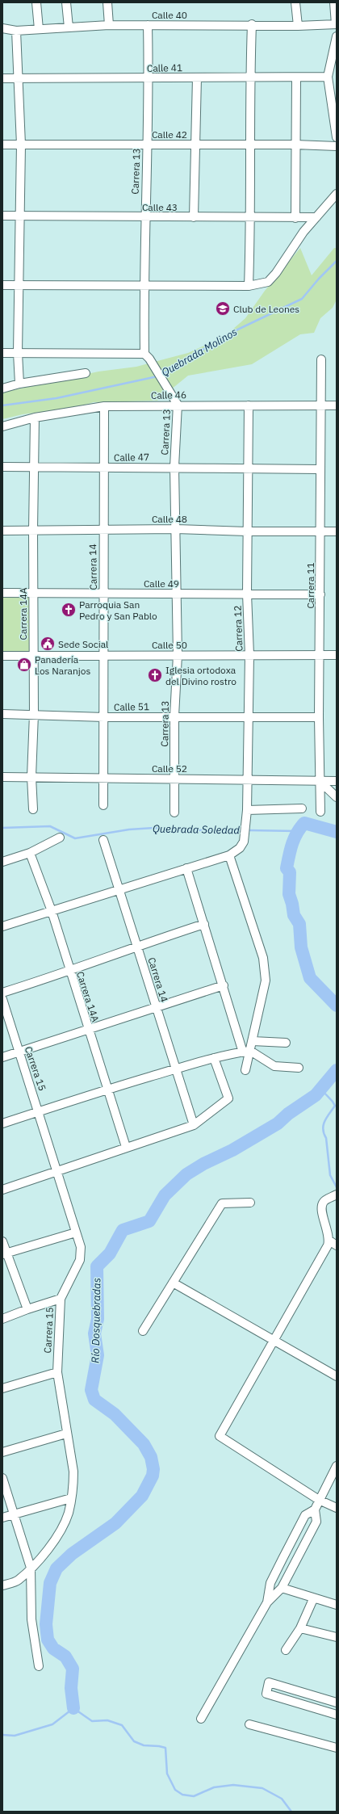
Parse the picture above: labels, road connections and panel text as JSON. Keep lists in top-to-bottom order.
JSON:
{
  "streets": {
    "street": [
      "Calle 40",
      "Calle 41",
      "Calle 42",
      "Carrera 13",
      "Calle 43",
      "Calle 46",
      "Calle 47",
      "Calle 48",
      "Carrera 14",
      "Calle 49",
      "Carrera 11",
      "Carrera 14A",
      "Carrera 12",
      "Calle 50",
      "Calle 51",
      "Calle 52",
      "Carrera 15"
    ]
  },
  "crossings": [
    ["Calle 40", "Carrera 13"],
    ["Calle 41", "Carrera 13"],
    ["Calle 42", "Carrera 13"],
    ["Carrera 13", "Calle 43"],
    ["Carrera 13", "Calle 46"],
    ["Carrera 13", "Calle 47"],
    ["Carrera 13", "Calle 48"],
    ["Carrera 13", "Calle 49"],
    ["Carrera 13", "Calle 50"],
    ["Carrera 13", "Calle 51"],
    ["Carrera 13", "Calle 52"],
    ["Calle 46", "Carrera 14"],
    ["Calle 46", "Carrera 11"],
    ["Calle 46", "Carrera 14A"],
    ["Calle 46", "Carrera 12"],
    ["Calle 47", "Carrera 14"],
    ["Calle 47", "Carrera 11"],
    ["Calle 47", "Carrera 14A"],
    ["Calle 47", "Carrera 12"],
    ["Calle 48", "Carrera 14"],
    ["Calle 48", "Carrera 11"],
    ["Calle 48", "Carrera 14A"],
    ["Calle 48", "Carrera 12"],
    ["Carrera 14", "Calle 49"],
    ["Carrera 14", "Calle 50"],
    ["Carrera 14", "Calle 51"],
    ["Carrera 14", "Calle 52"],
    ["Calle 49", "Carrera 11"],
    ["Calle 49", "Carrera 14A"],
    ["Calle 49", "Carrera 12"],
    ["Carrera 11", "Calle 50"],
    ["Carrera 11", "Calle 51"],
    ["Carrera 11", "Calle 52"],
    ["Carrera 14A", "Calle 50"],
    ["Carrera 14A", "Calle 51"],
    ["Carrera 14A", "Calle 52"],
    ["Carrera 12", "Calle 50"],
    ["Carrera 12", "Calle 51"],
    ["Carrera 12", "Calle 52"]
  ],
  "water": ["Quebrada Molinos", "Quebrada Soledad", "Río Dosquebradas"],
  "places": {
    "school or university": ["Club de Leones"],
    "church": ["Parroquia San Pedro y San Pablo", "Iglesia ortodoxa del Divino rostro"],
    "public building": ["Sede Social"],
    "shop": ["Panadería Los Naranjos"]
  }
}
